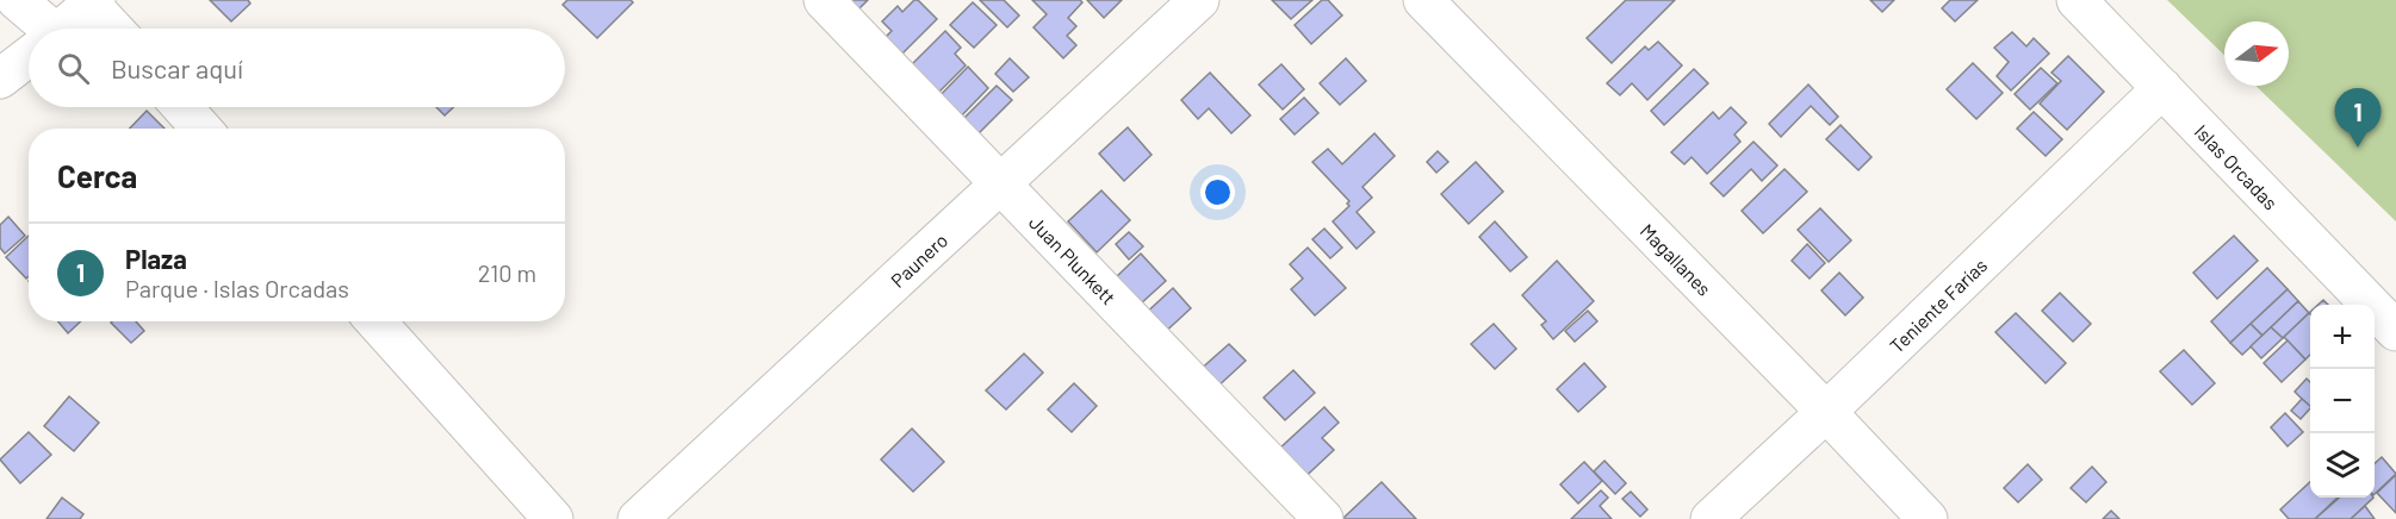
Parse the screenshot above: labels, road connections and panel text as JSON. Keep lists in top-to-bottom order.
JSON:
{
  "streets": {
    "street": [
      "Islas Orcadas",
      "Magallanes",
      "Paunero",
      "Juan Plunkett",
      "Teniente Farías"
    ]
  },
  "crossings": [
    ["Islas Orcadas", "Teniente Farías"],
    ["Magallanes", "Teniente Farías"],
    ["Paunero", "Juan Plunkett"]
  ],
  "north": "right",
  "page": {
    "search": "Buscar aquí",
    "pins": "1",
    "heading": "Cerca",
    "list": [
      {
        "mark": "1",
        "name": "Plaza",
        "note": "Parque · Islas Orcadas",
        "value": "210 m"
      }
    ],
    "map_buttons": ["+", "−"]
  }
}
